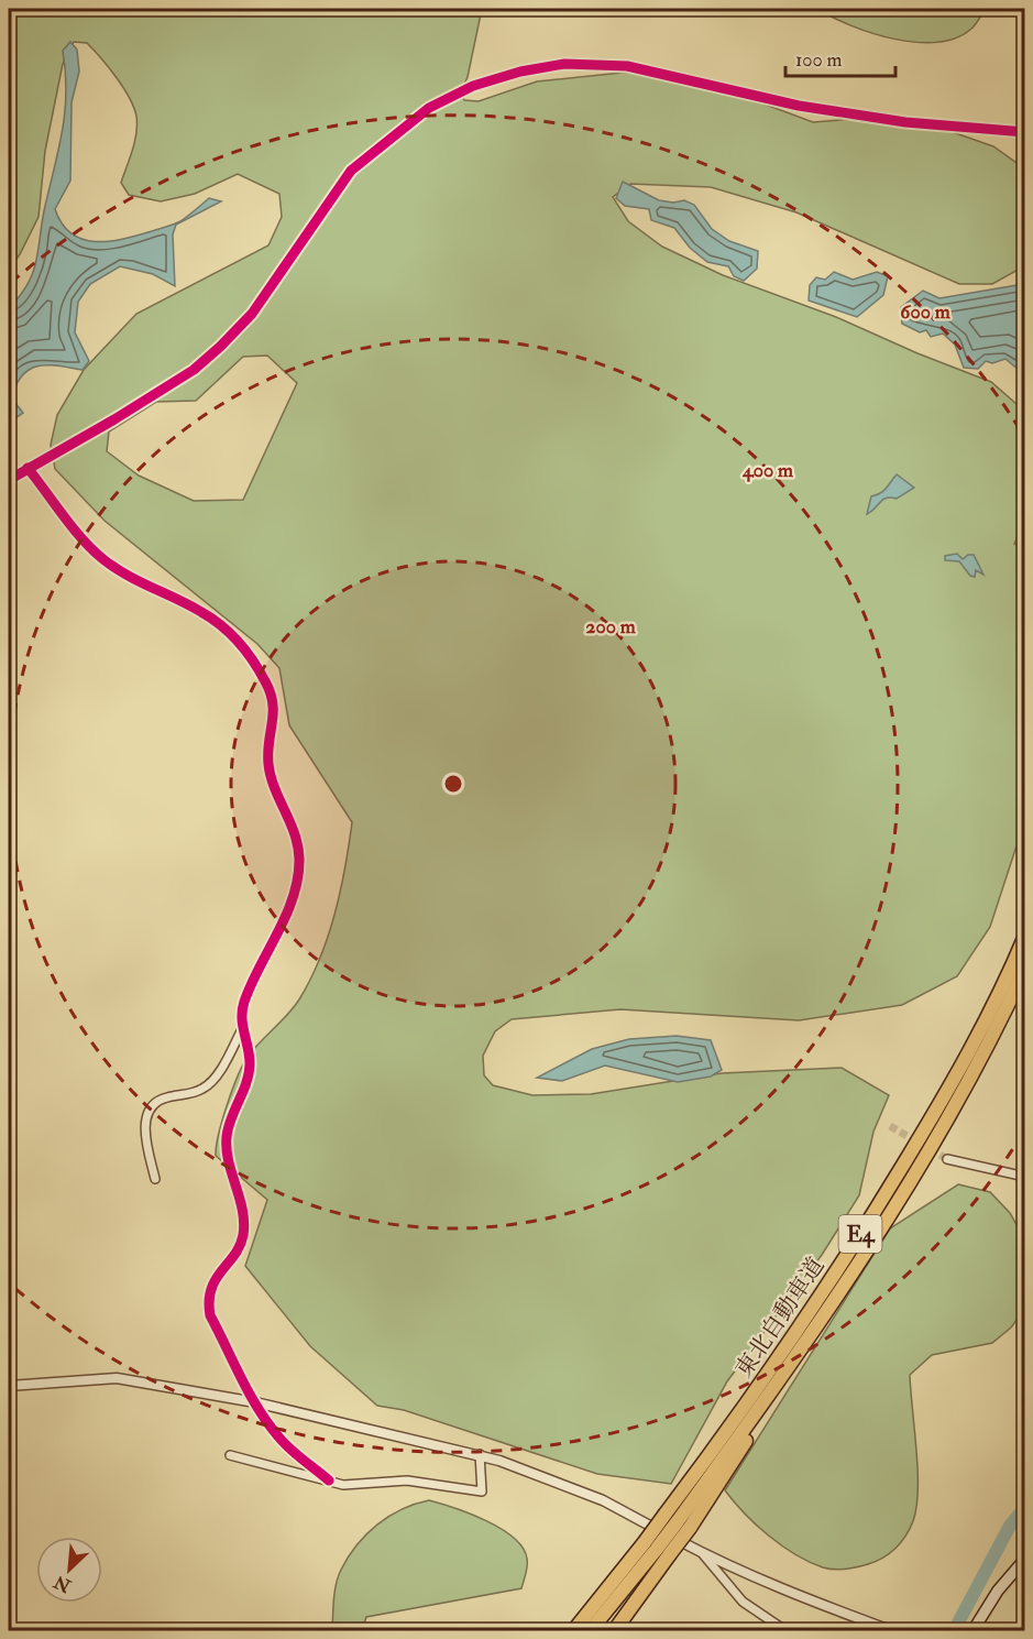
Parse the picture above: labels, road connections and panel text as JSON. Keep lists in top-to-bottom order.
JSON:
{
  "streets": {
    "highway": ["E4", "東北自動車道"]
  },
  "scale_bar": "100 m",
  "north": "bottom left",
  "rings": ["600 m", "400 m", "200 m"]
}
